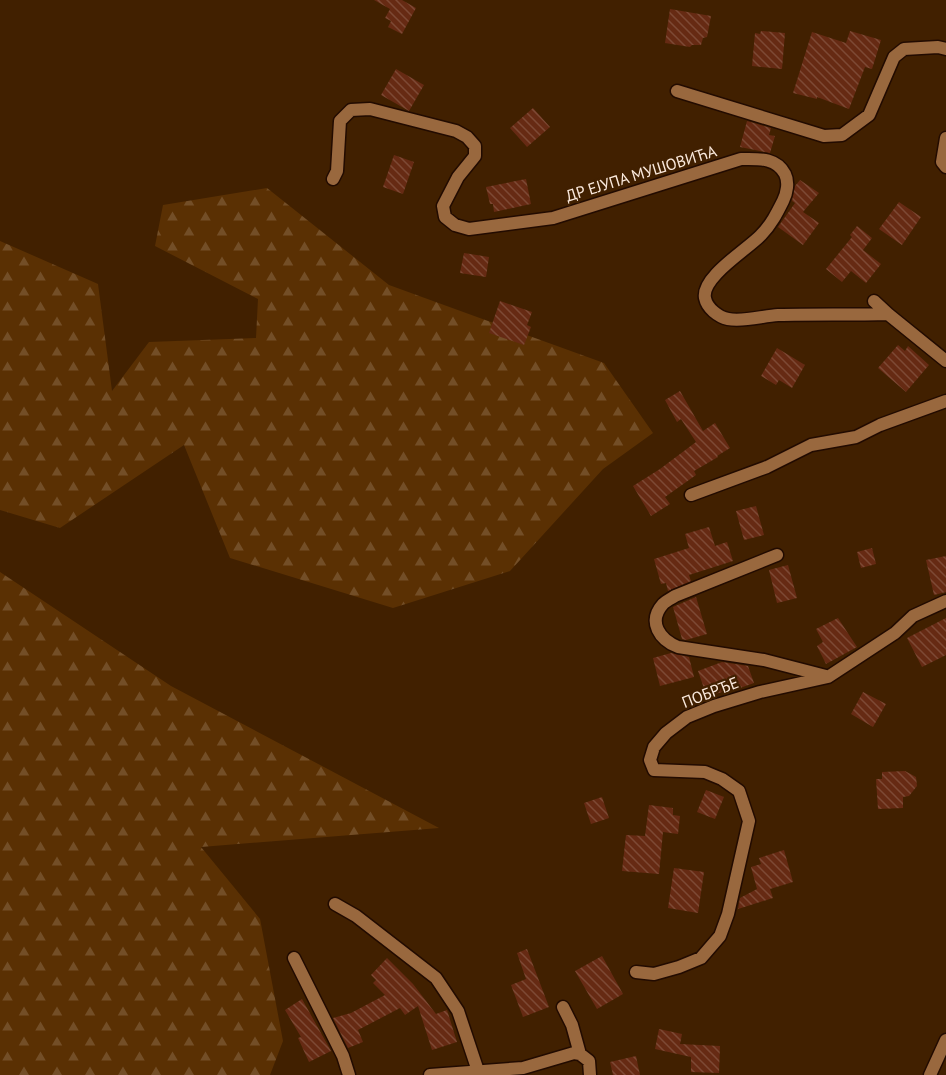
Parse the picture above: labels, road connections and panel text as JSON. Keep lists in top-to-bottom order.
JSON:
{
  "streets": {
    "street": ["ДР ЕЈУПА МУШОВИЋА", "ПОБРЂЕ"]
  }
}
